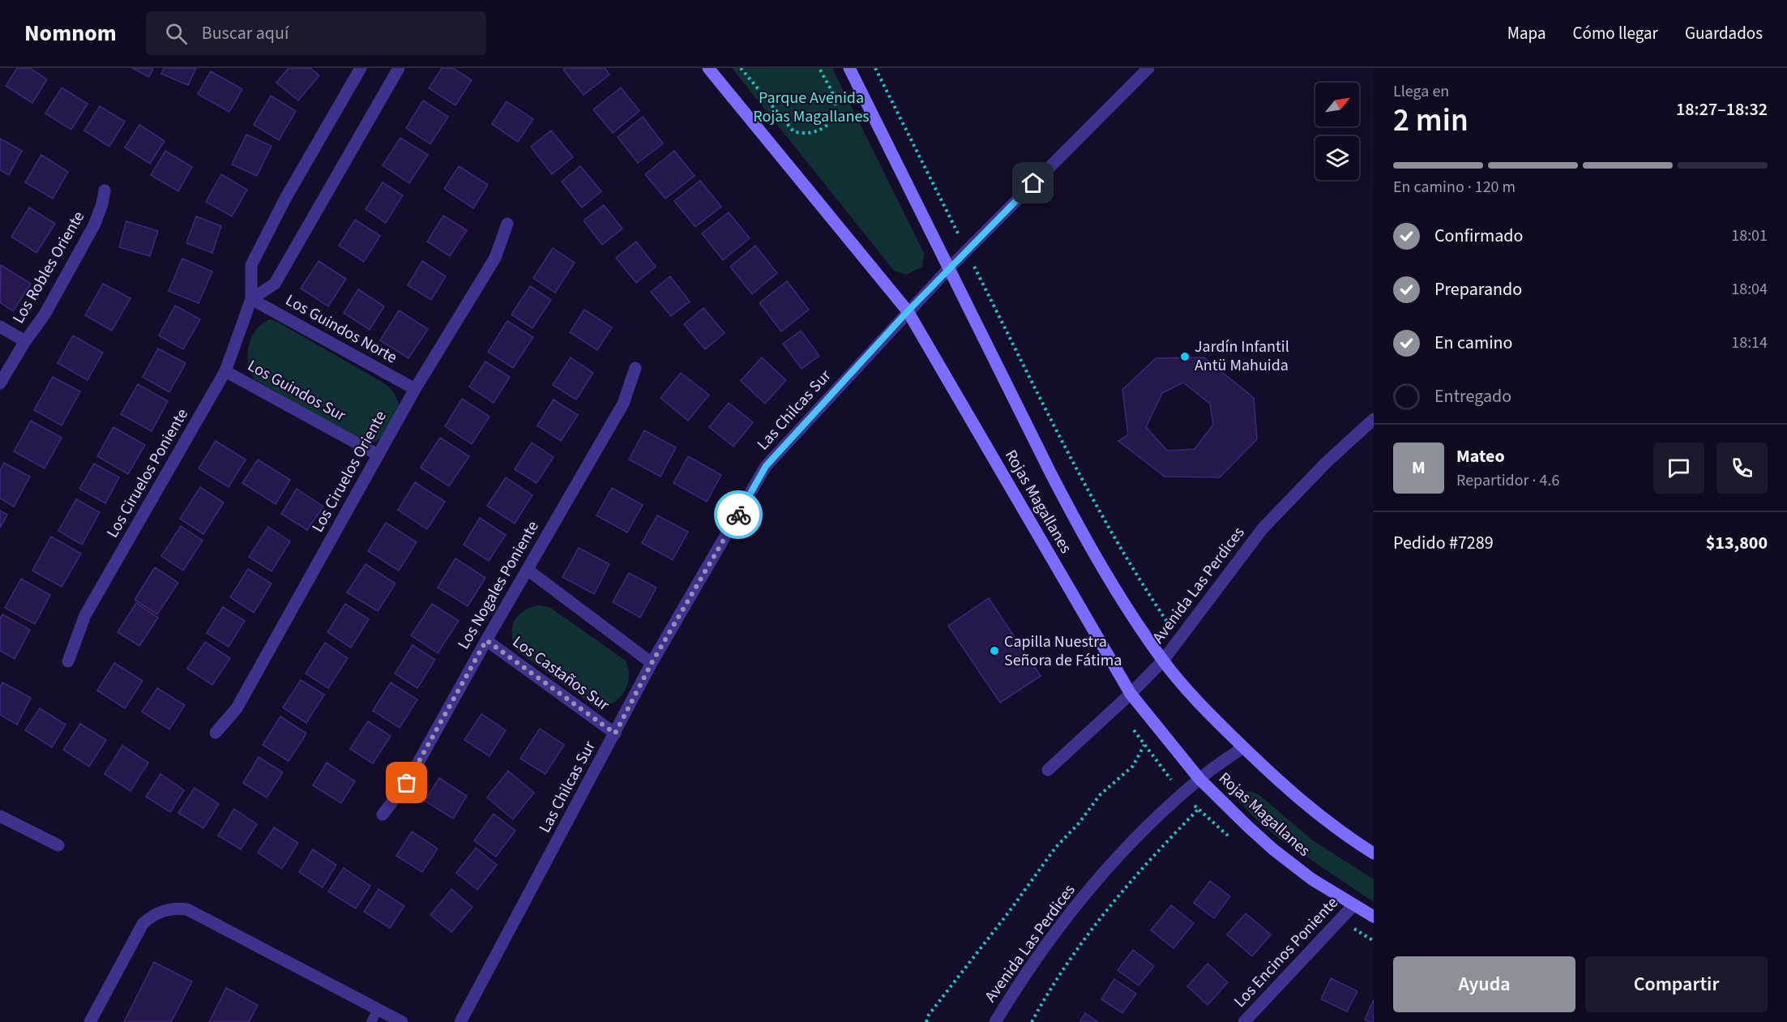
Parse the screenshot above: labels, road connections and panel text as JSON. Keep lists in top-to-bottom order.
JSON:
{
  "streets": {
    "street": [
      "Los Robles Oriente",
      "Los Guindos Norte",
      "Los Guindos Sur",
      "Las Chilcas Sur",
      "Los Ciruelos Oriente",
      "Los Ciruelos Poniente",
      "Rojas Magallanes",
      "Los Nogales Poniente",
      "Avenida Las Perdices",
      "Los Castaños Sur",
      "Los Encinos Poniente"
    ]
  },
  "crossings": [
    ["Los Guindos Norte", "Los Ciruelos Oriente"],
    ["Los Guindos Norte", "Los Ciruelos Poniente"],
    ["Los Guindos Sur", "Los Ciruelos Oriente"],
    ["Los Guindos Sur", "Los Ciruelos Poniente"],
    ["Las Chilcas Sur", "Rojas Magallanes"],
    ["Las Chilcas Sur", "Los Castaños Sur"],
    ["Rojas Magallanes", "Avenida Las Perdices"],
    ["Rojas Magallanes", "Los Encinos Poniente"],
    ["Los Nogales Poniente", "Los Castaños Sur"]
  ],
  "parks": ["Parque Avenida Rojas Magallanes"],
  "places": ["Jardín Infantil Antü Mahuida", "Capilla Nuestra Señora de Fátima"],
  "north": "top right",
  "page": {
    "header": "Nomnom",
    "search": "Buscar aquí",
    "nav": ["Mapa", "Cómo llegar", "Guardados"],
    "heading": ["2 min", "Llega en", "18:27–18:32"],
    "panel": [
      "Mateo",
      "Repartidor · 4.6",
      "Pedido #7289",
      "$13,800"
    ],
    "bar": "En camino · 120 m",
    "list": [
      ["Confirmado", "18:01"],
      ["Preparando", "18:04"],
      ["En camino", "18:14"],
      "Entregado"
    ],
    "round": "M",
    "buttons": ["Ayuda", "Compartir"]
  }
}
